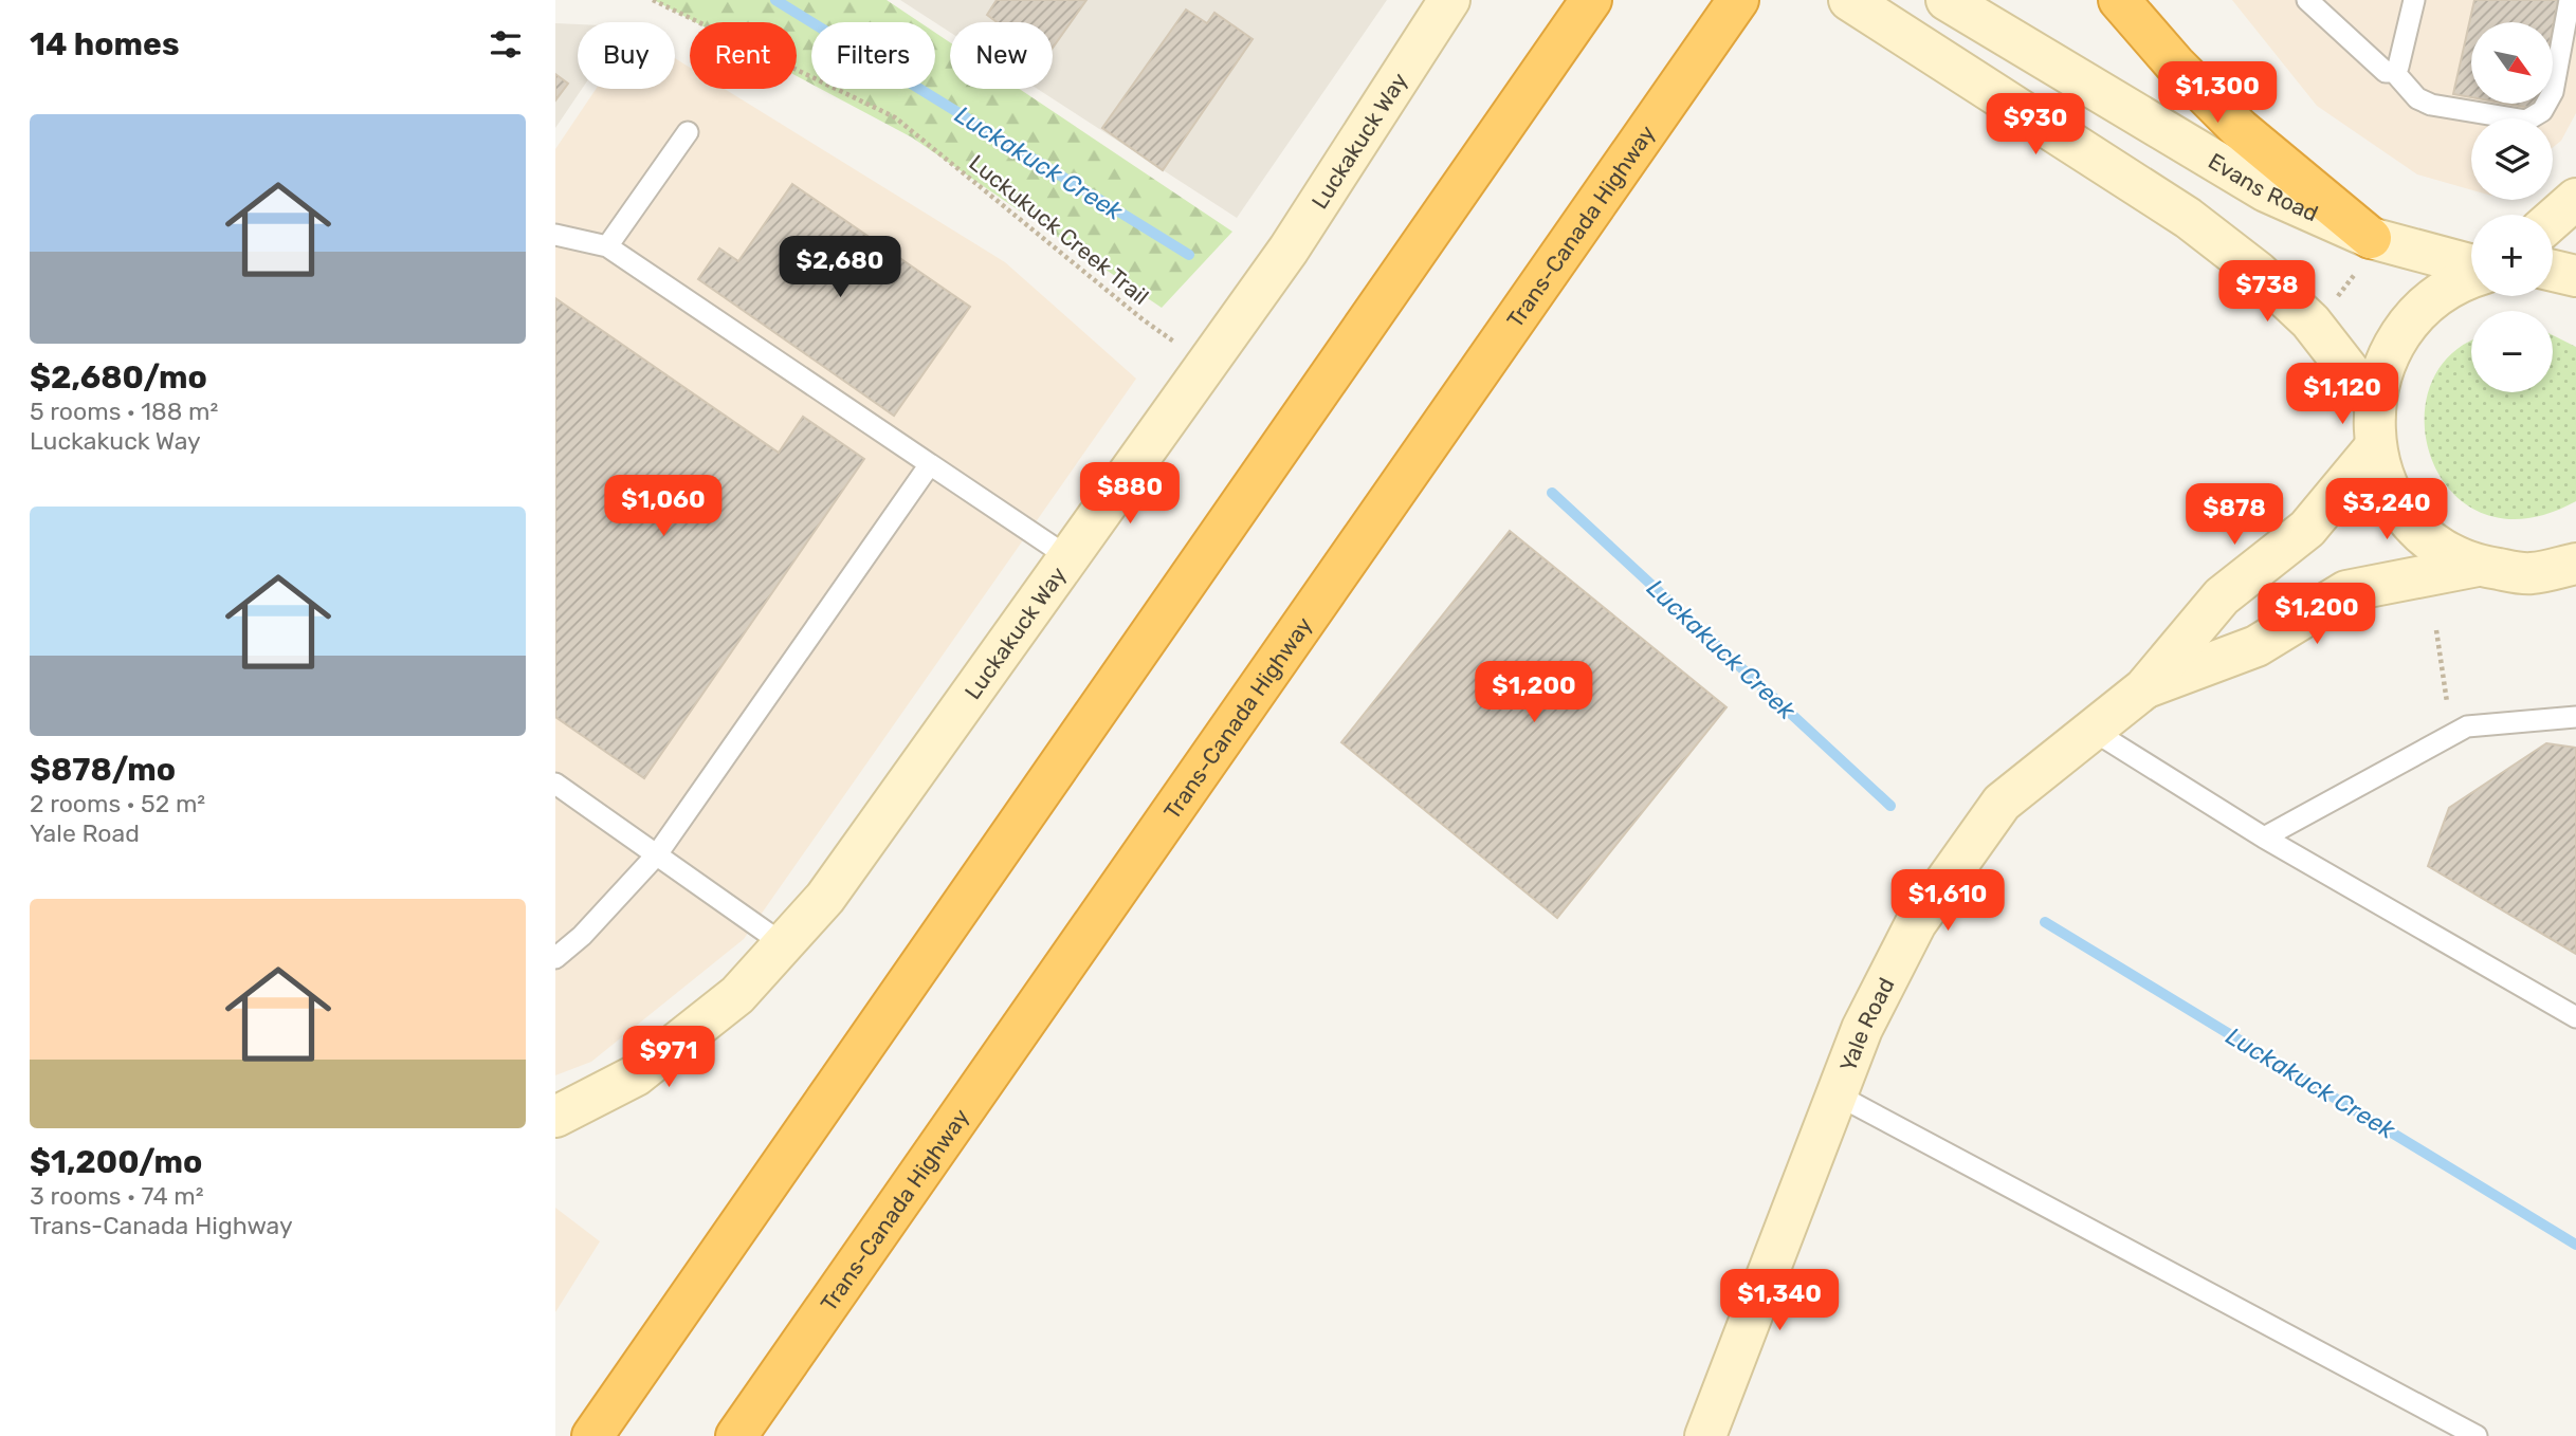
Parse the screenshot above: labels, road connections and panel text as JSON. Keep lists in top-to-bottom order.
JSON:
{
  "streets": {
    "highway": ["Trans-Canada Highway"],
    "street": ["Luckakuck Way", "Evans Road", "Yale Road"],
    "path": ["Luckukuck Creek Trail"]
  },
  "crossings": [
    ["Luckakuck Way", "Luckukuck Creek Trail"]
  ],
  "water": ["Luckakuck Creek"],
  "north": "bottom right",
  "page": {
    "heading": "14 homes",
    "map_buttons": ["+", "−"],
    "chip": [
      "Buy",
      "Rent",
      "Filters",
      "New"
    ],
    "price": [
      "$1,300",
      "$930",
      "$2,680",
      "$738",
      "$1,120",
      "$880",
      "$1,060",
      "$3,240",
      "$878",
      "$1,200",
      "$1,200",
      "$1,610",
      "$971",
      "$1,340"
    ],
    "list": [
      {
        "name": "$2,680/mo",
        "note": "5 rooms · 188 m² · Luckakuck Way"
      },
      {
        "name": "$878/mo",
        "note": "2 rooms · 52 m² · Yale Road"
      },
      {
        "name": "$1,200/mo",
        "note": "3 rooms · 74 m² · Trans-Canada Highway"
      }
    ]
  }
}
